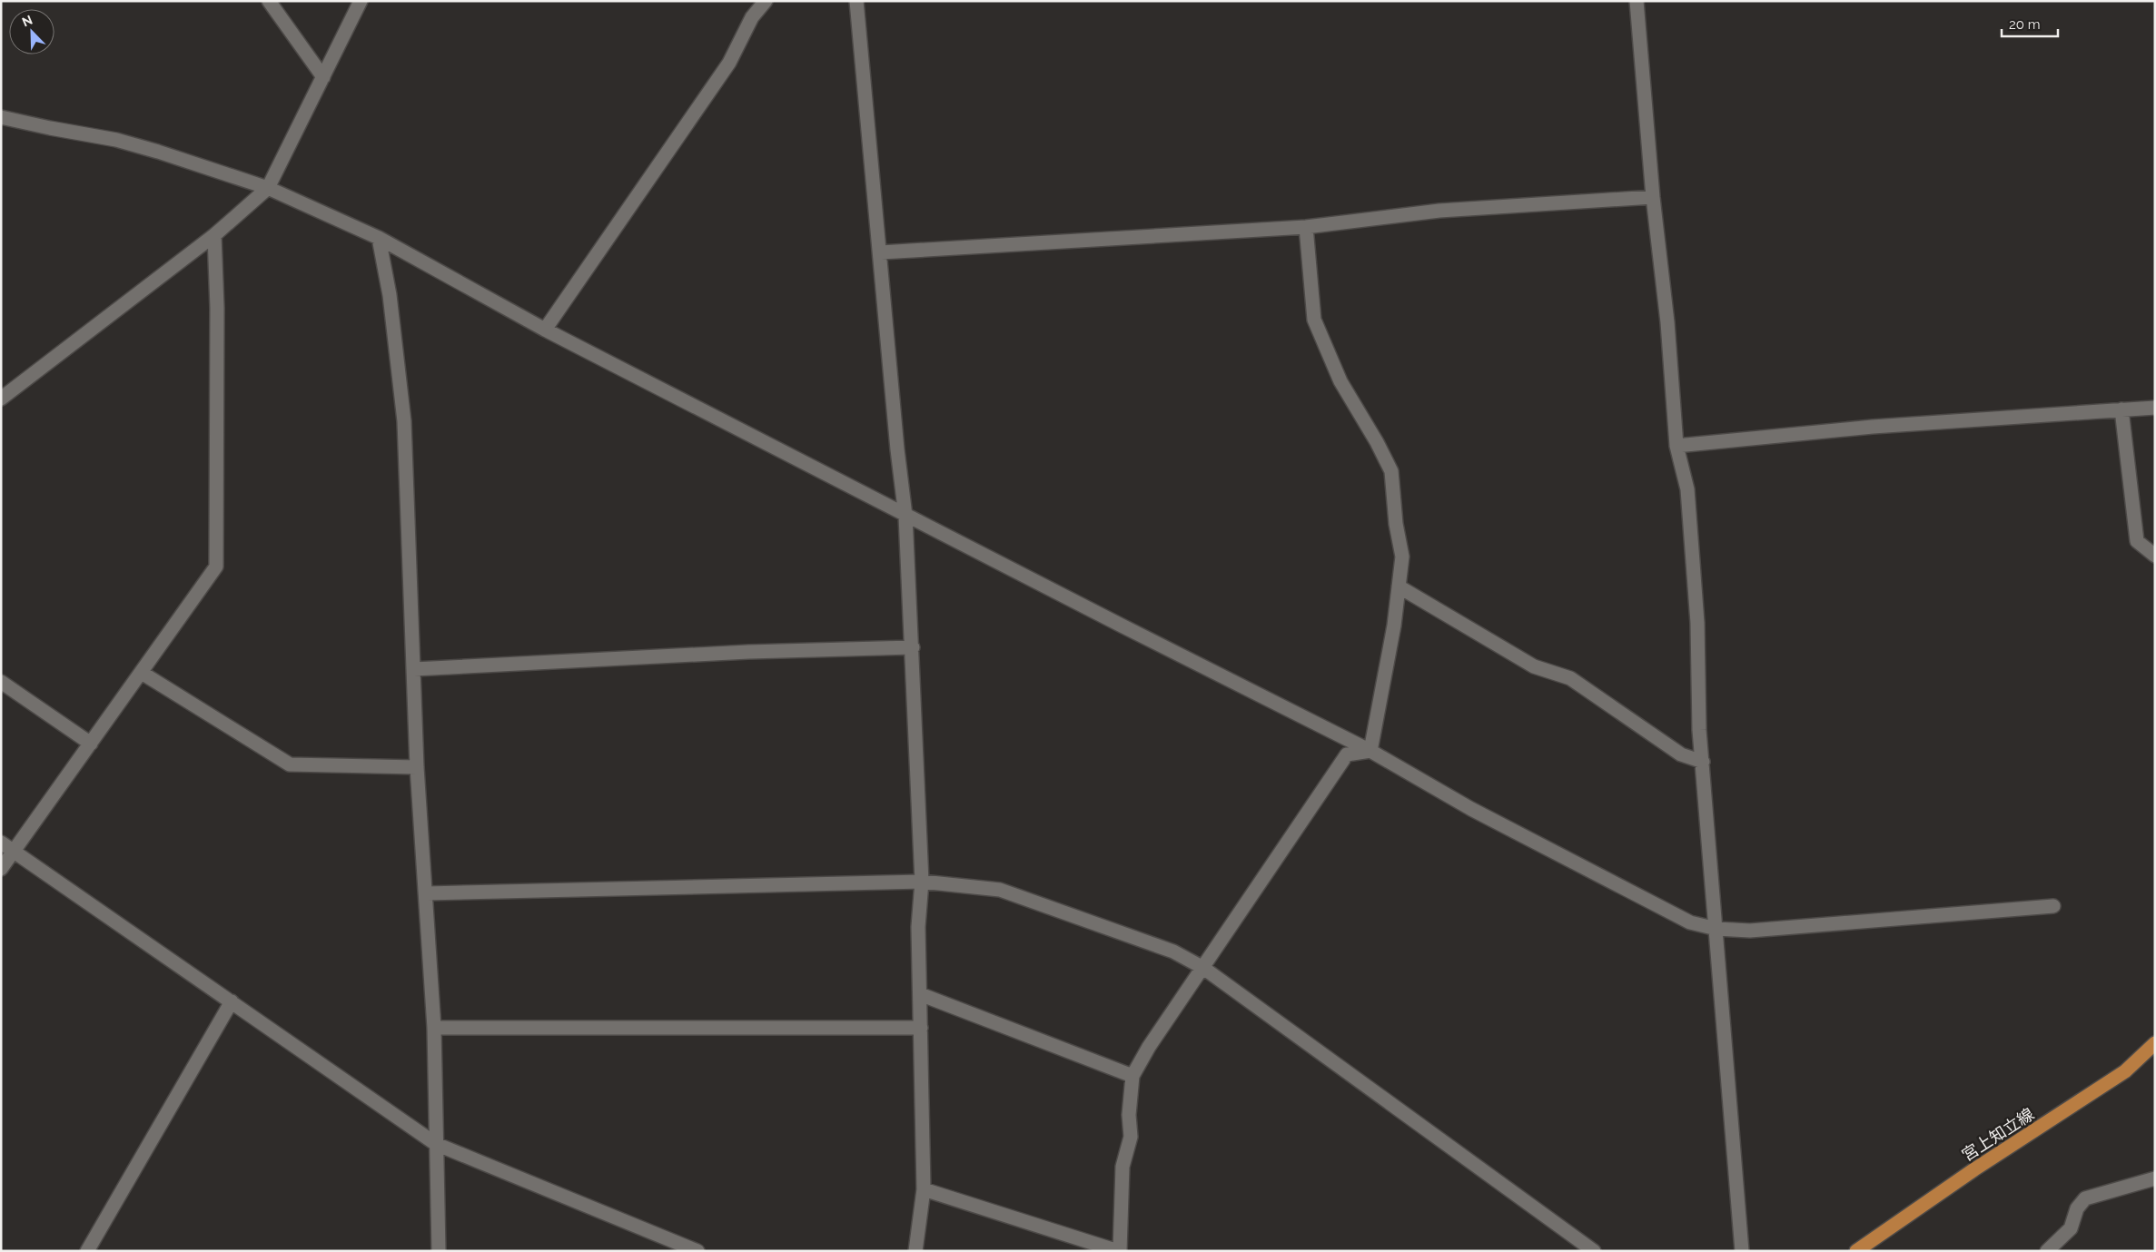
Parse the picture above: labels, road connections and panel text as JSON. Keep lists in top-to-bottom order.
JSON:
{
  "streets": {
    "main road": ["宮上知立線"]
  },
  "scale_bar": "20 m",
  "north": "top left"
}
